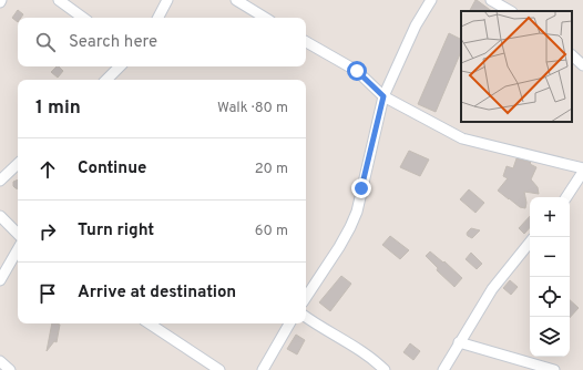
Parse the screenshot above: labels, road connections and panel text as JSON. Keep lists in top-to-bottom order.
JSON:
{
  "page": {
    "search": "Search here",
    "heading": ["1 min", "Walk · 80 m"],
    "list": [
      ["Continue", "20 m"],
      ["Turn right", "60 m"],
      "Arrive at destination"
    ],
    "map_buttons": ["+", "−"]
  }
}
